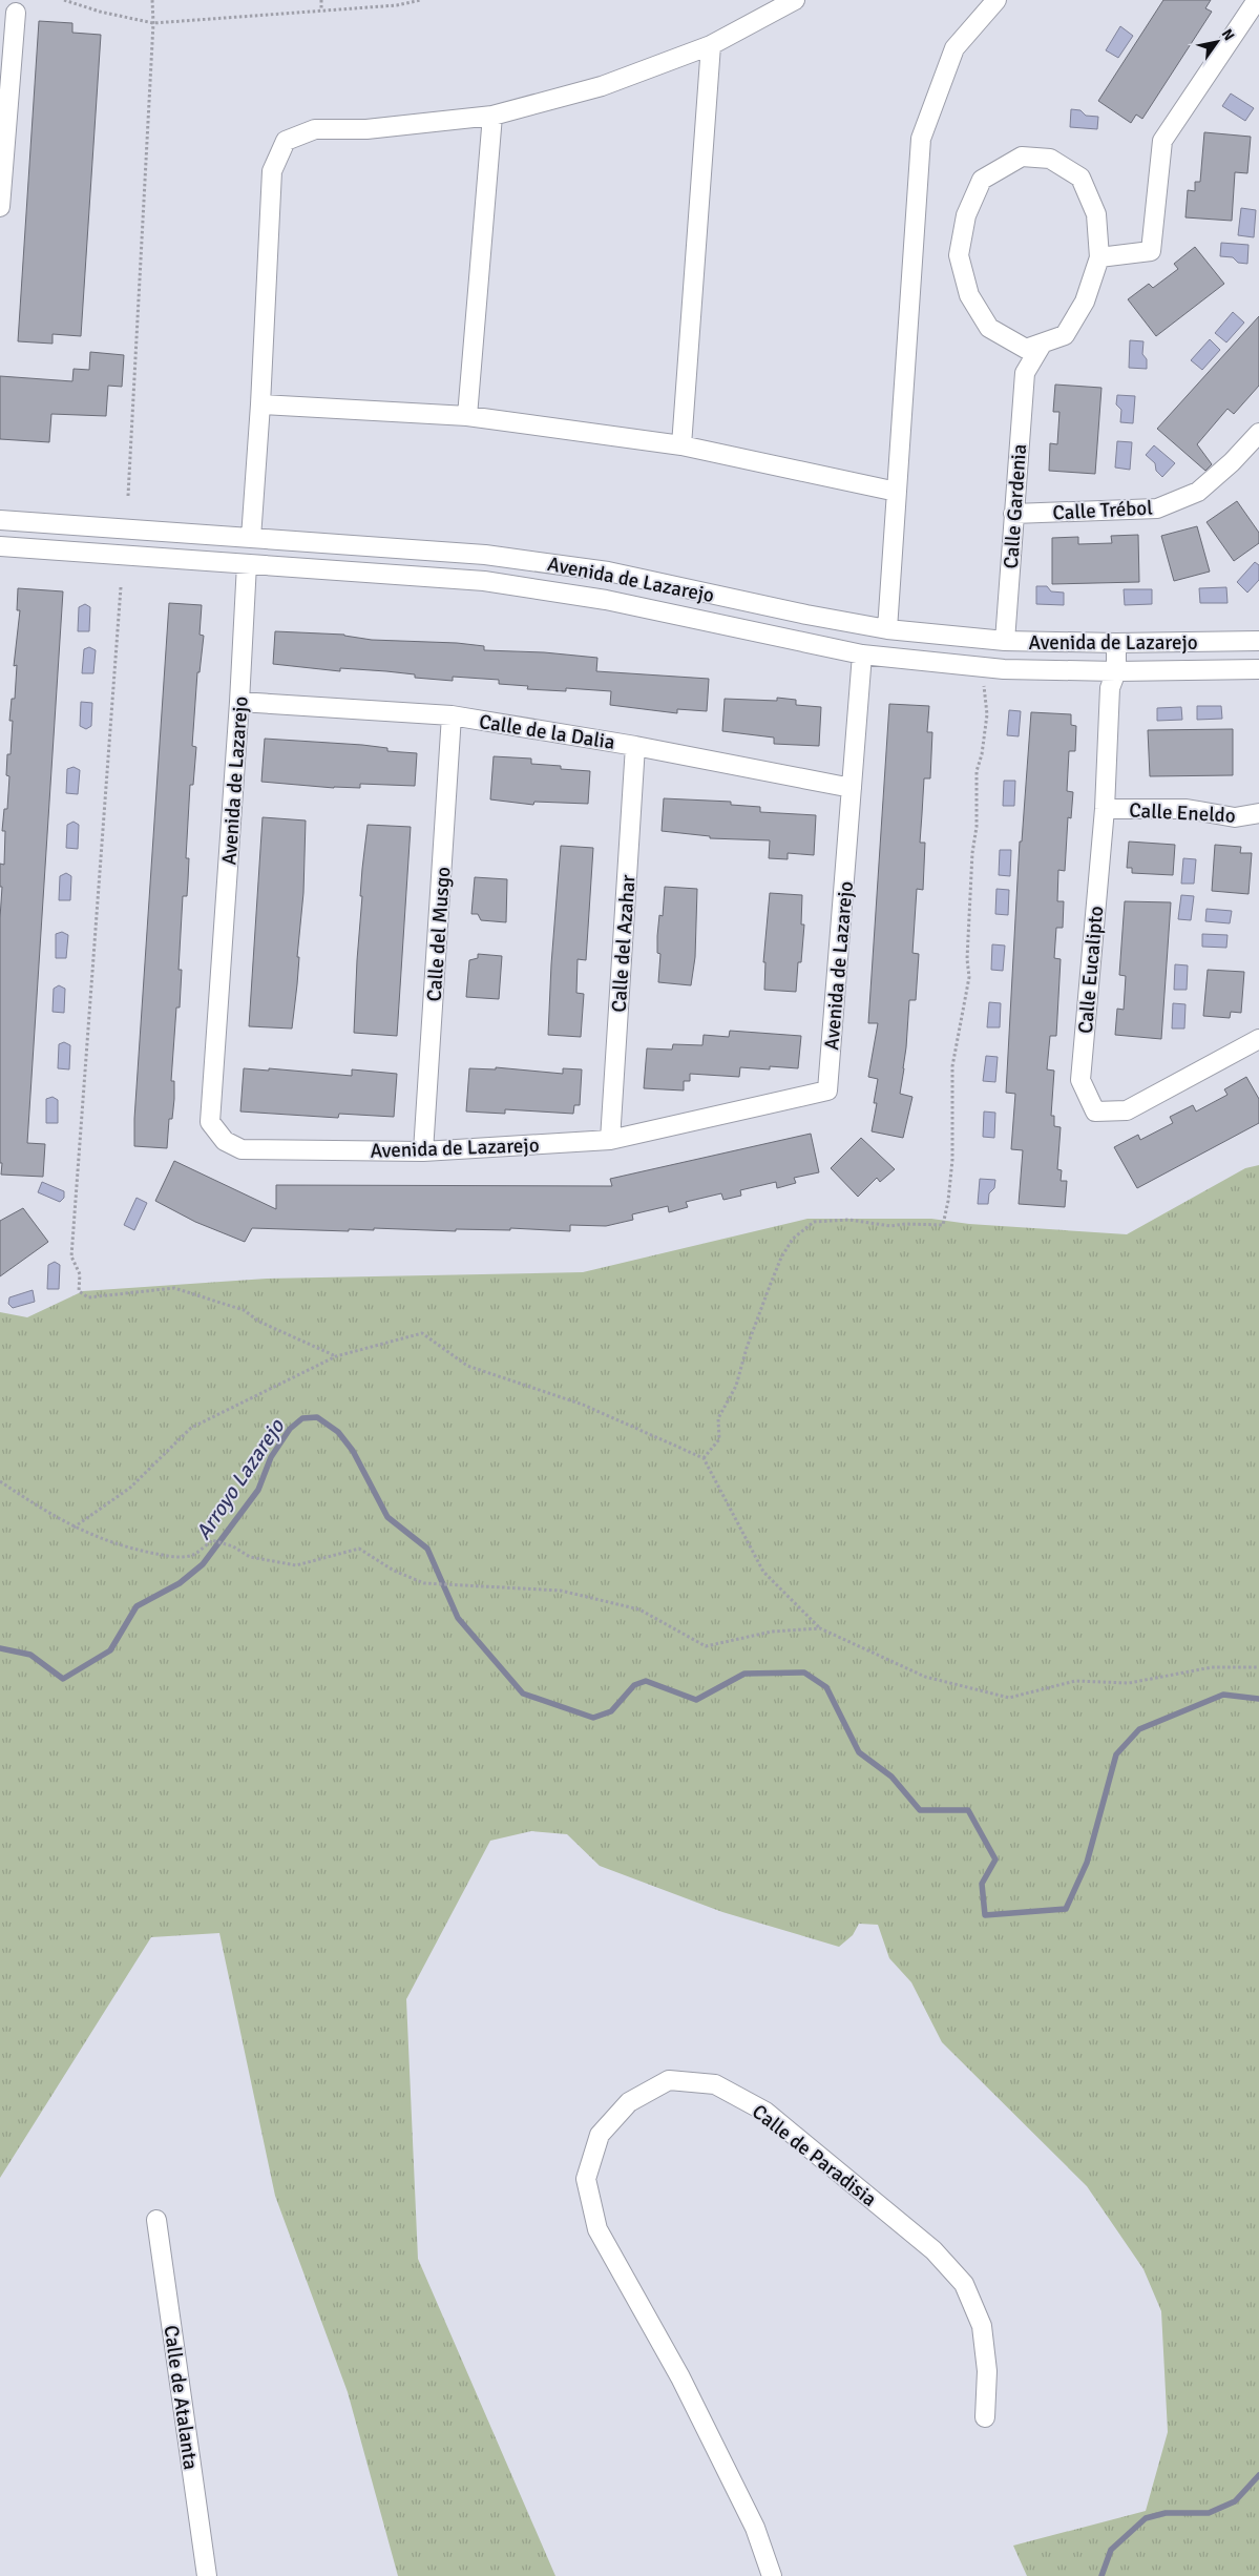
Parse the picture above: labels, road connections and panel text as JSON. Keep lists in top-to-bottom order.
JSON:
{
  "streets": {
    "street": [
      "Calle Gardenia",
      "Calle Trébol",
      "Avenida de Lazarejo",
      "Calle de la Dalia",
      "Calle Eneldo",
      "Calle del Musgo",
      "Calle del Azahar",
      "Calle Eucalipto",
      "Calle de Paradisia",
      "Calle de Atalanta"
    ]
  },
  "crossings": [
    ["Calle Gardenia", "Calle Trébol"],
    ["Calle Gardenia", "Avenida de Lazarejo"],
    ["Avenida de Lazarejo", "Calle de la Dalia"],
    ["Avenida de Lazarejo", "Calle del Musgo"],
    ["Avenida de Lazarejo", "Calle del Azahar"],
    ["Avenida de Lazarejo", "Calle Eucalipto"],
    ["Calle de la Dalia", "Calle del Musgo"],
    ["Calle de la Dalia", "Calle del Azahar"],
    ["Calle Eneldo", "Calle Eucalipto"]
  ],
  "water": ["Arroyo Lazarejo"],
  "north": "top right"
}
